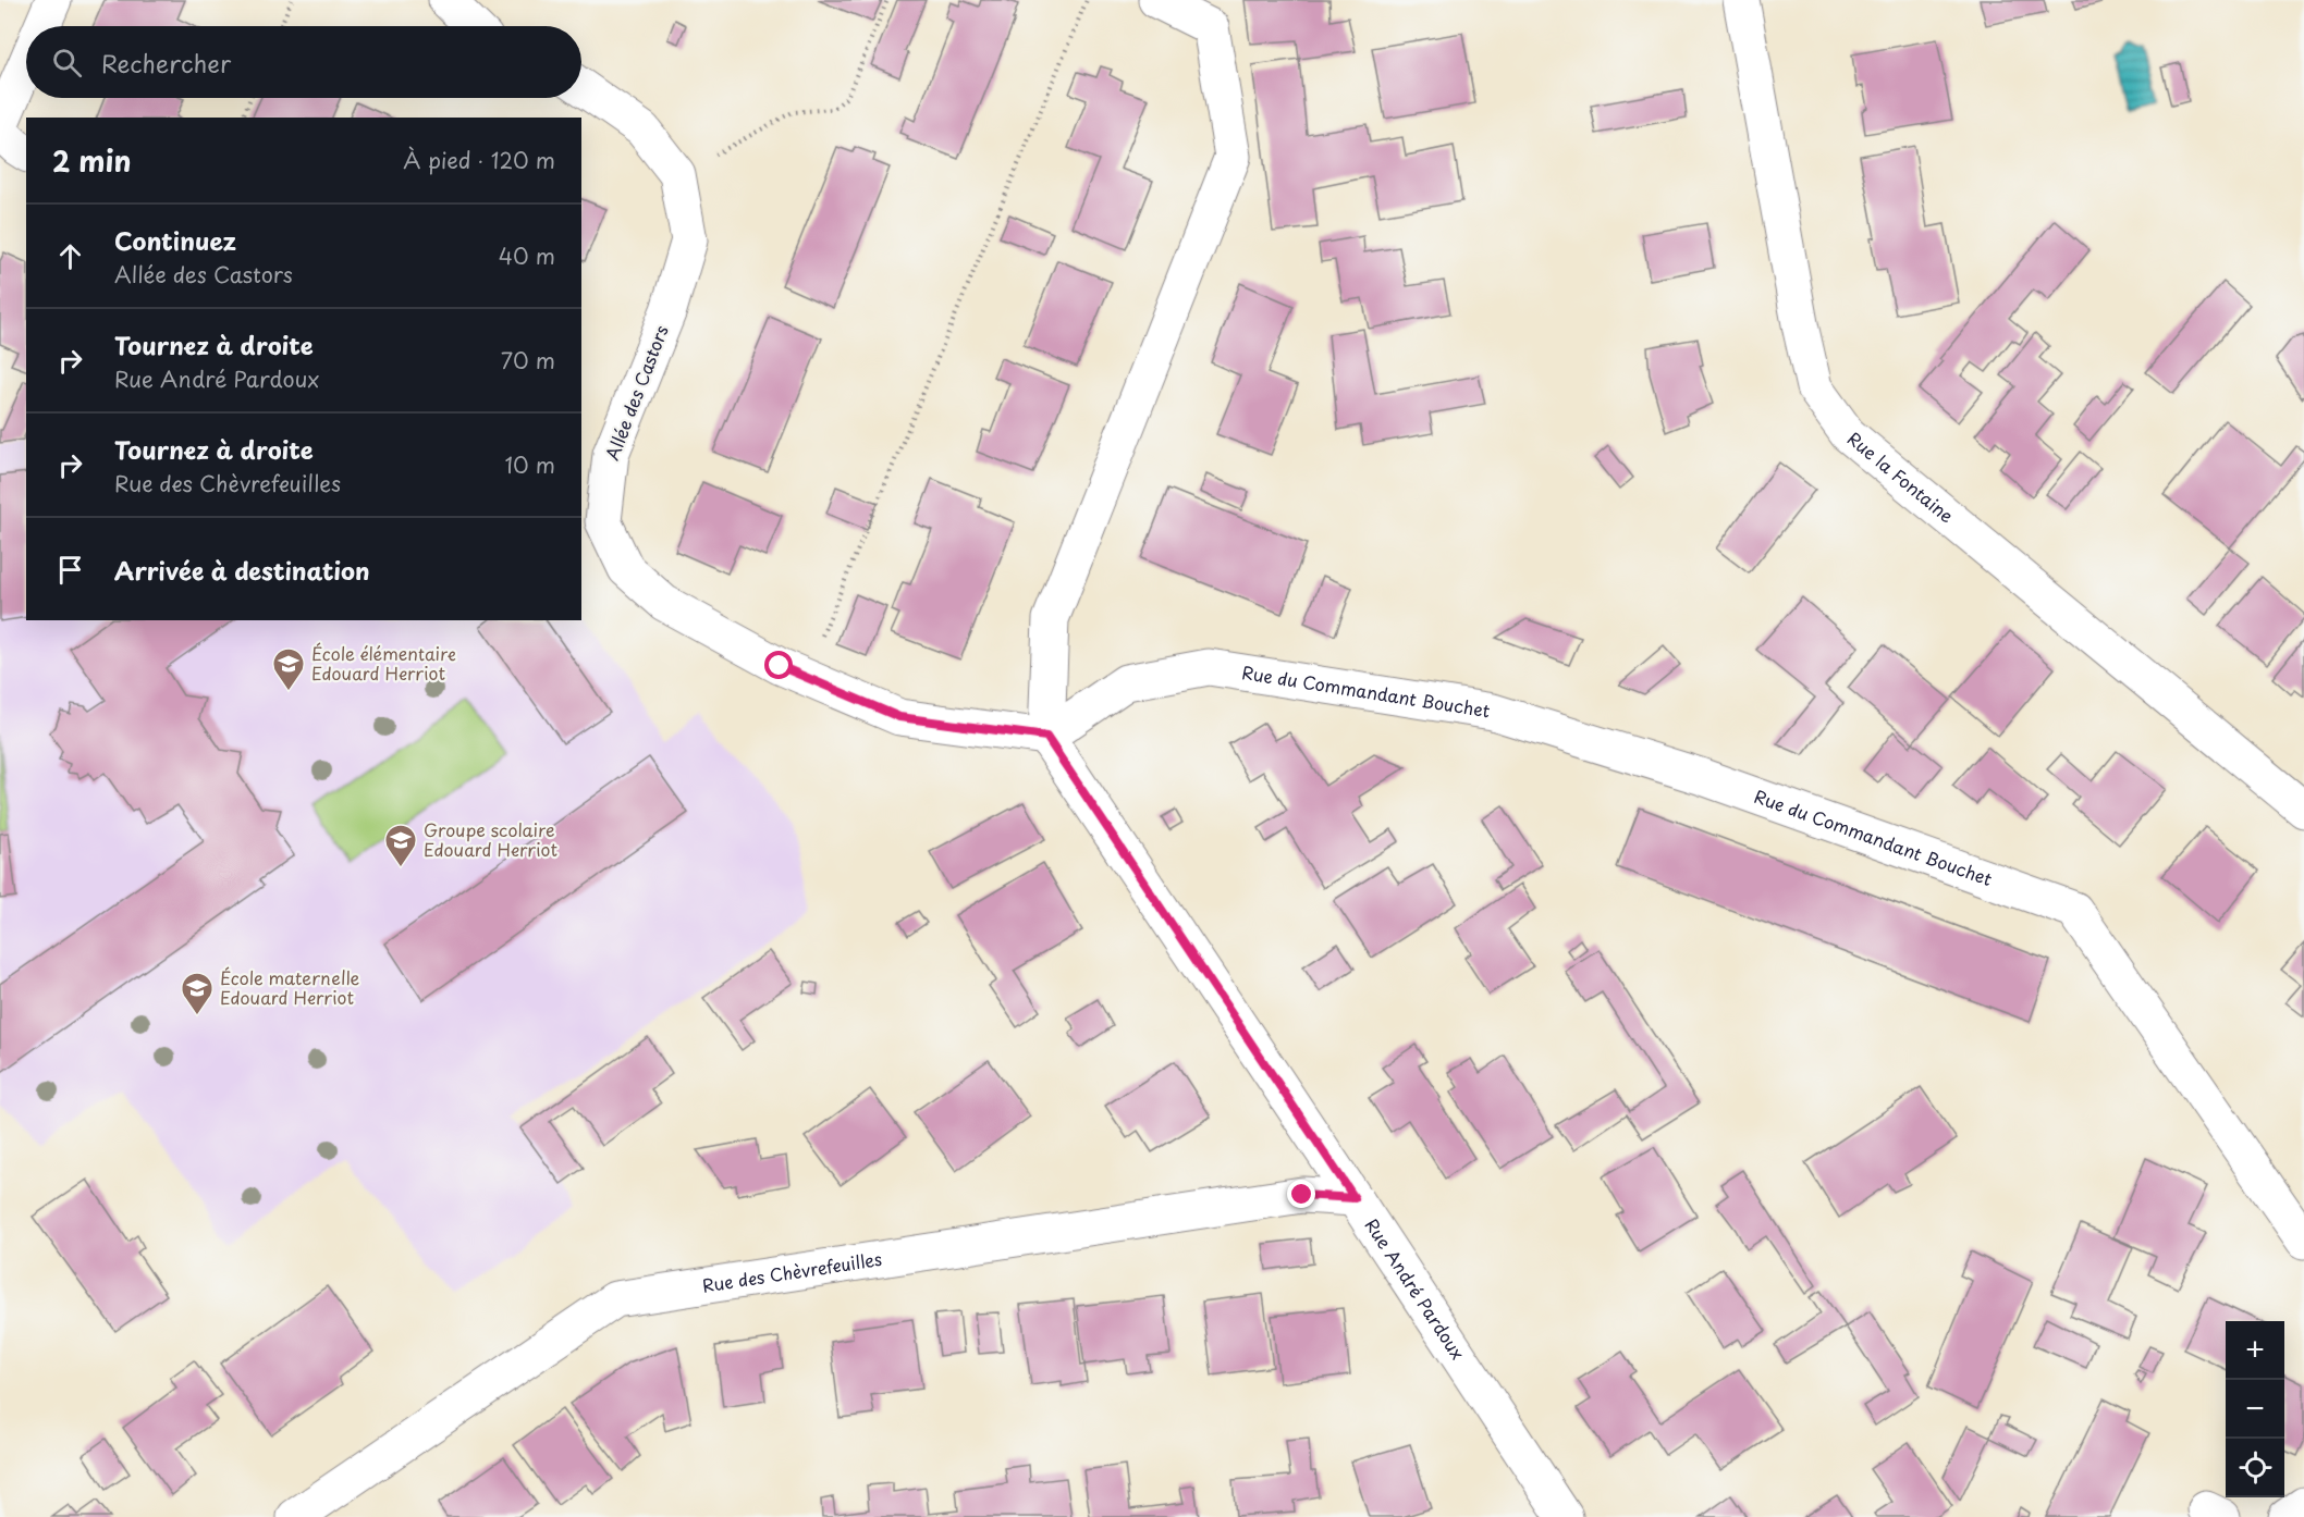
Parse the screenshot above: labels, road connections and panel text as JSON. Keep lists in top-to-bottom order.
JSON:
{
  "streets": {
    "street": [
      "Allée des Castors",
      "Rue la Fontaine",
      "Rue du Commandant Bouchet",
      "Rue des Chèvrefeuilles",
      "Rue André Pardoux"
    ]
  },
  "crossings": [
    ["Allée des Castors", "Rue du Commandant Bouchet"],
    ["Allée des Castors", "Rue André Pardoux"],
    ["Rue du Commandant Bouchet", "Rue André Pardoux"],
    ["Rue des Chèvrefeuilles", "Rue André Pardoux"]
  ],
  "places": {
    "school or university": ["École élémentaire Edouard Herriot", "Groupe scolaire Edouard Herriot", "École maternelle Edouard Herriot"]
  },
  "page": {
    "search": "Rechercher",
    "heading": ["2 min", "À pied · 120 m"],
    "list": [
      ["Continuez", "Allée des Castors", "40 m"],
      ["Tournez à droite", "Rue André Pardoux", "70 m"],
      ["Tournez à droite", "Rue des Chèvrefeuilles", "10 m"],
      "Arrivée à destination"
    ],
    "map_buttons": ["+", "−"]
  }
}
